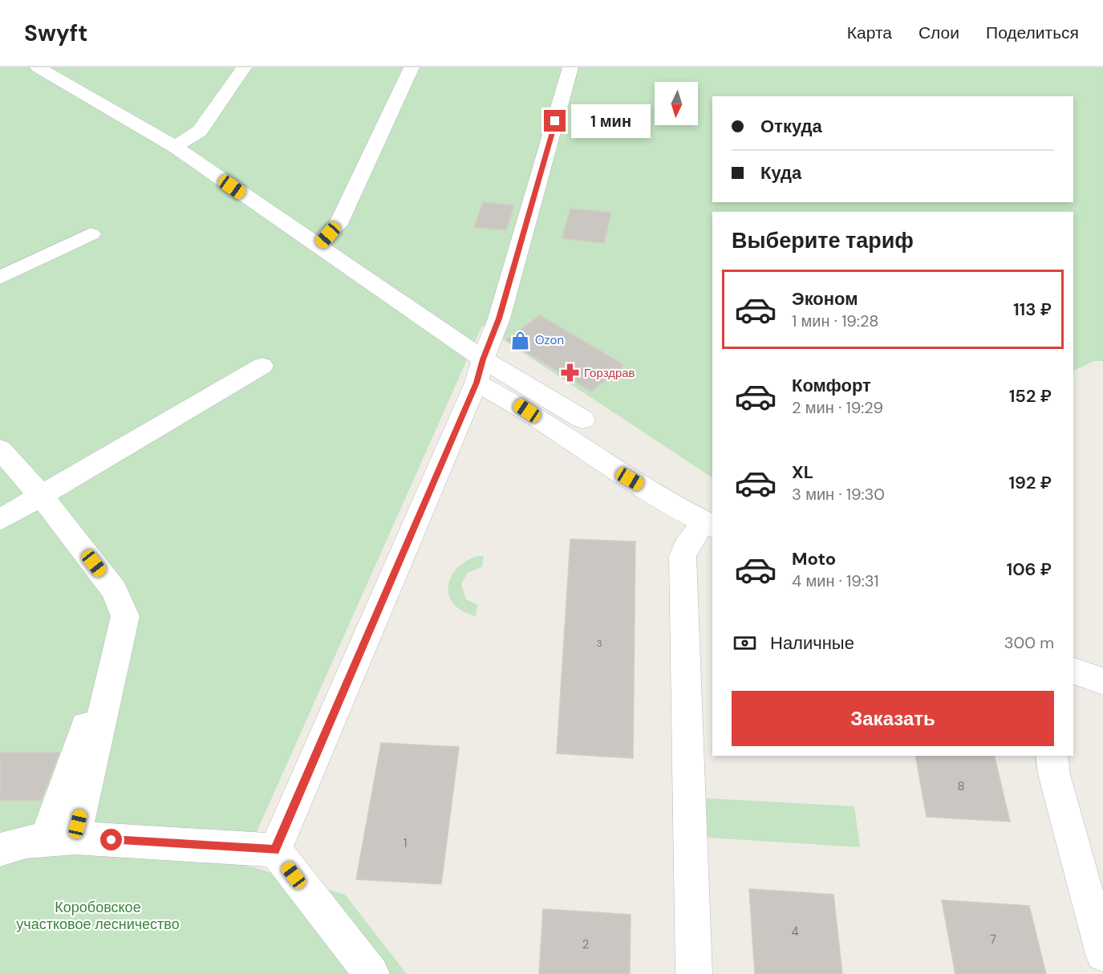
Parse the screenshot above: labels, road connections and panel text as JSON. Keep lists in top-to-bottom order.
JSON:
{
  "parks": ["Коробовское участковое лесничество"],
  "places": {
    "shop": ["Ozon"],
    "pharmacy": ["Горздрав"]
  },
  "house_numbers": [
    "3",
    "8",
    "1",
    "4",
    "7",
    "2"
  ],
  "north": "bottom",
  "page": {
    "header": "Swyft",
    "nav": ["Карта", "Слои", "Поделиться"],
    "banner": ["Откуда", "Куда"],
    "bubble": "1 мин",
    "heading": "Выберите тариф",
    "list": [
      {
        "name": "Эконом",
        "note": "1 мин · 19:28",
        "value": "113 ₽"
      },
      {
        "name": "Комфорт",
        "note": "2 мин · 19:29",
        "value": "152 ₽"
      },
      {
        "name": "XL",
        "note": "3 мин · 19:30",
        "value": "192 ₽"
      },
      {
        "name": "Moto",
        "note": "4 мин · 19:31",
        "value": "106 ₽"
      }
    ],
    "pay": ["Наличные", "300 m"],
    "buttons": "Заказать"
  }
}
